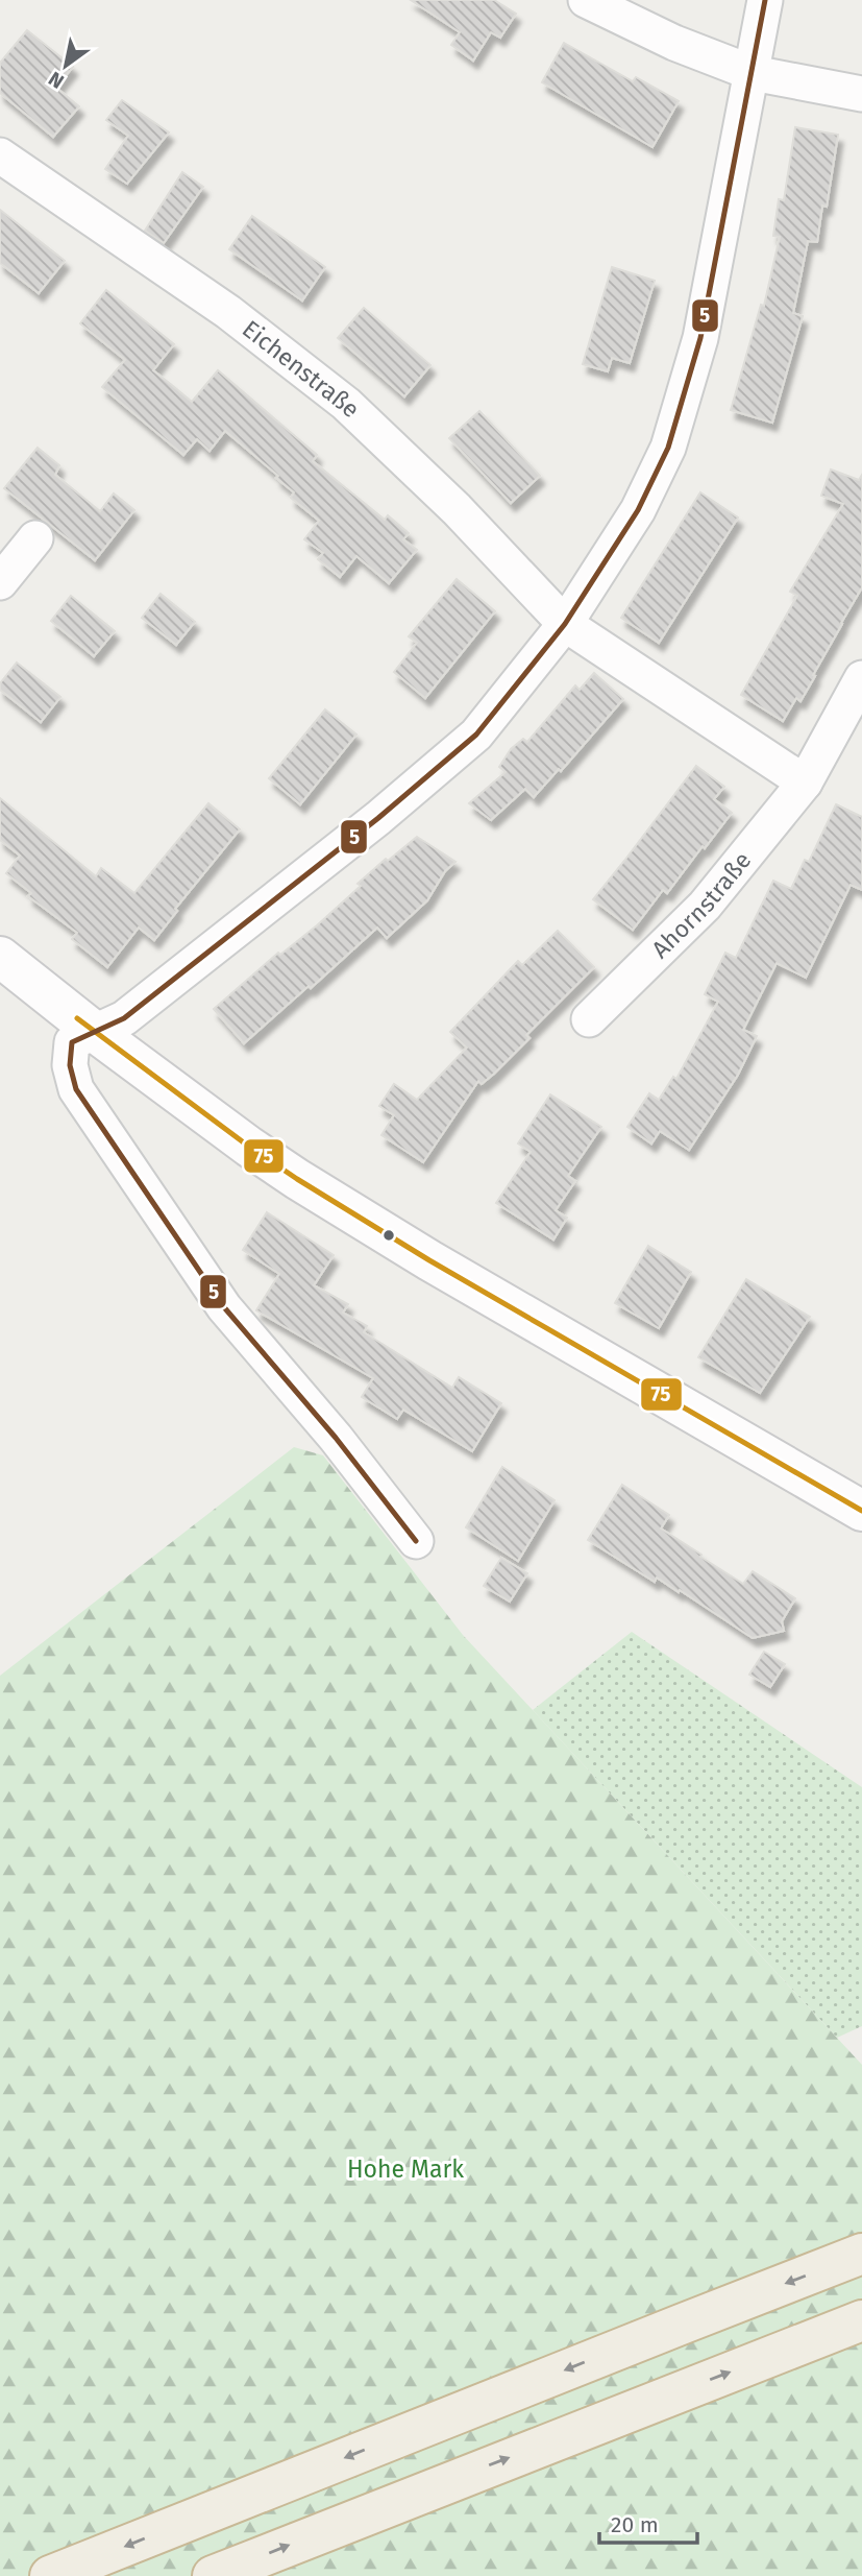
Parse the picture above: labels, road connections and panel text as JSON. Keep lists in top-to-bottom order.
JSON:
{
  "streets": {
    "street": ["Eichenstraße", "Ahornstraße"]
  },
  "parks": ["Hohe Mark"],
  "lines": ["transit line 5", "transit line 75"],
  "scale_bar": "20 m",
  "north": "bottom left"
}
